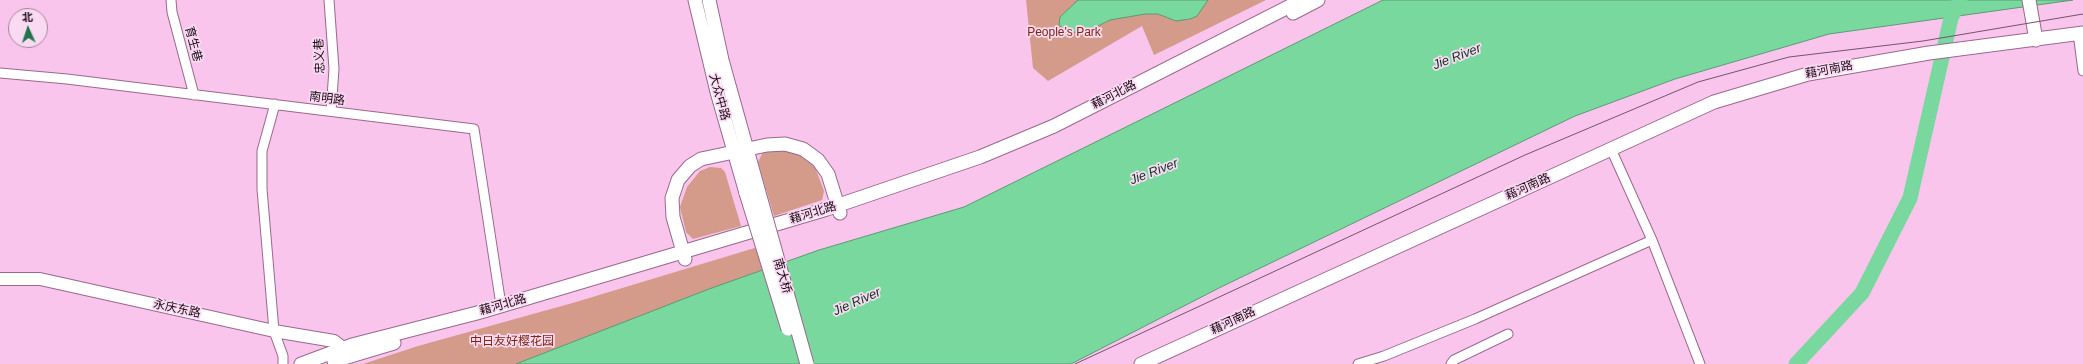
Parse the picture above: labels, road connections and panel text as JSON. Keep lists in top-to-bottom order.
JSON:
{
  "streets": {
    "main road": [
      "藉河南路",
      "藉河北路",
      "大众中路",
      "南大桥"
    ],
    "street": [
      "育生巷",
      "忠义巷",
      "南明路",
      "永庆东路"
    ]
  },
  "crossings": [
    ["育生巷", "南明路"],
    ["忠义巷", "南明路"],
    ["藉河北路", "南明路"],
    ["藉河北路", "永庆东路"],
    ["大众中路", "南大桥"]
  ],
  "water": ["Jie River"],
  "parks": ["People's Park", "中日友好樱花园"],
  "north": "top"
}
